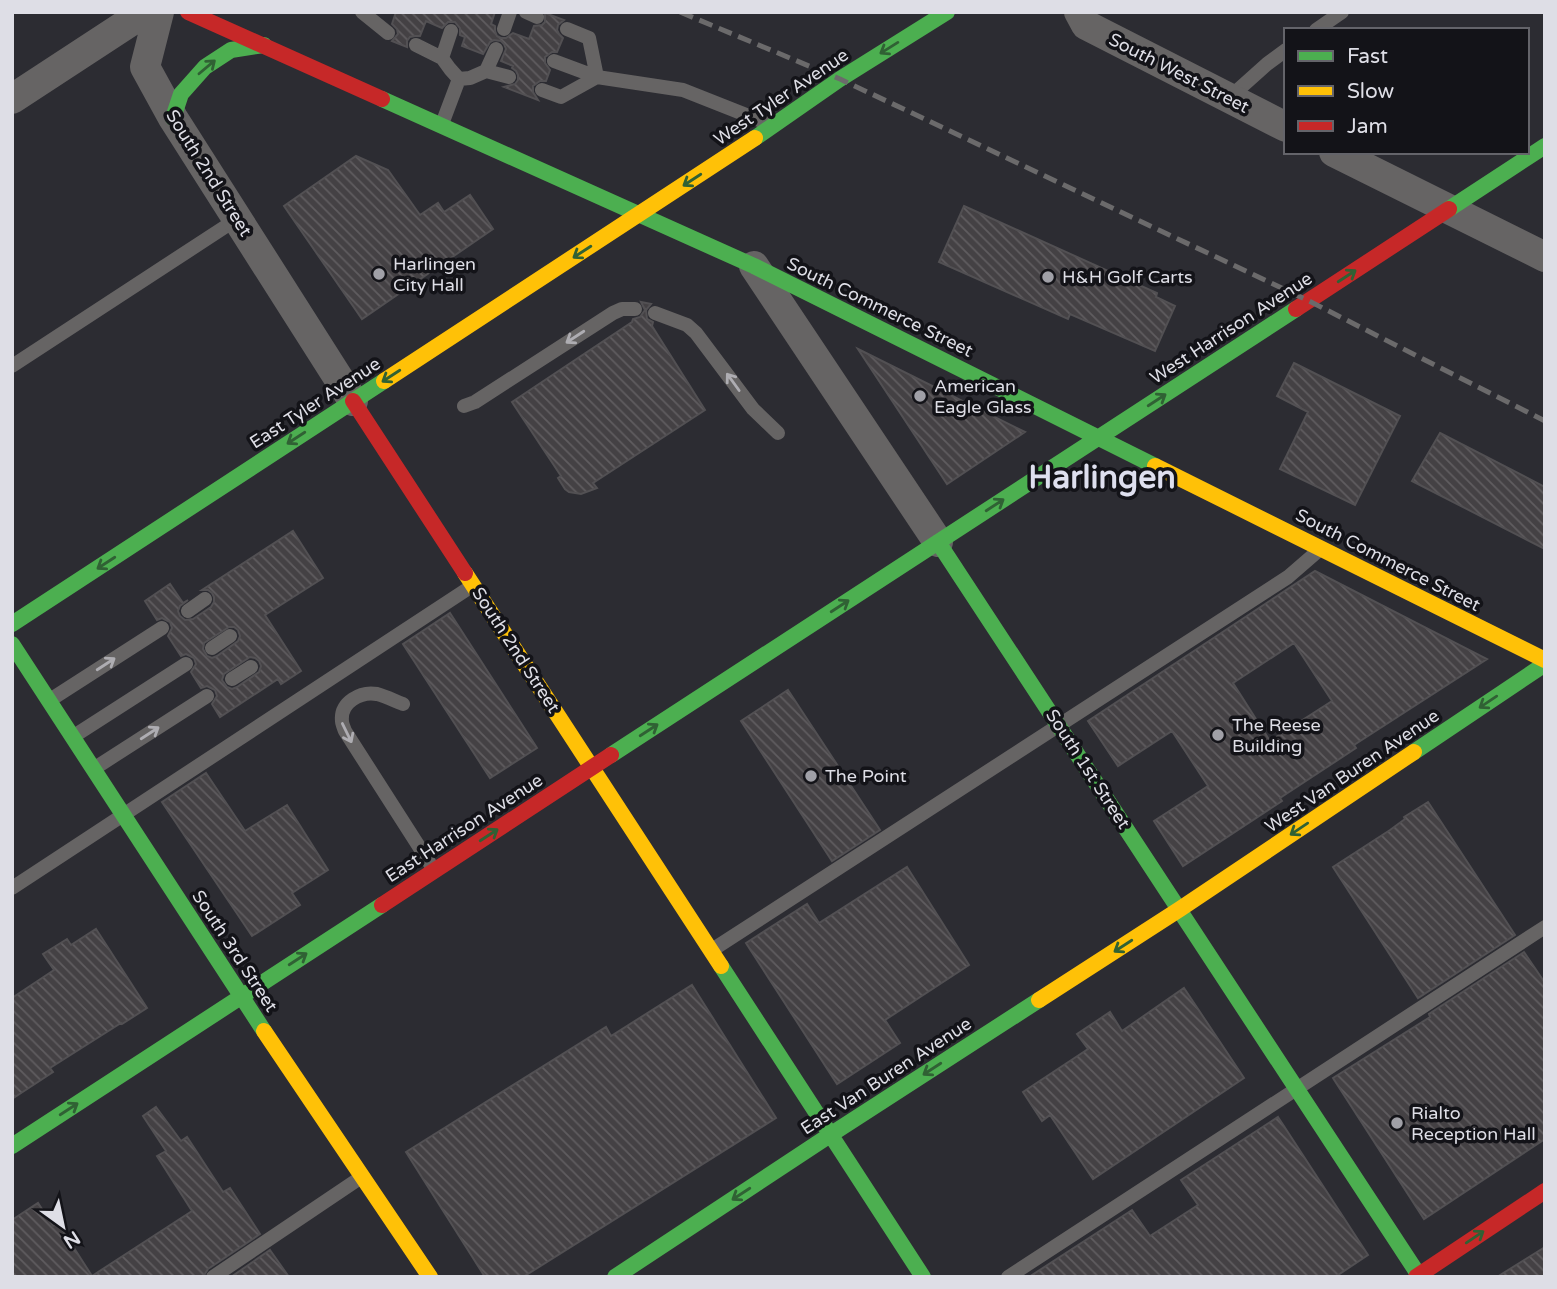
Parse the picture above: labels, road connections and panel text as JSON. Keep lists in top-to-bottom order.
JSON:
{
  "streets": {
    "main road": [
      "West Tyler Avenue",
      "South 2nd Street",
      "South Commerce Street",
      "West Harrison Avenue",
      "East Tyler Avenue",
      "South 1st Street",
      "West Van Buren Avenue",
      "East Harrison Avenue",
      "South 3rd Street",
      "East Van Buren Avenue"
    ],
    "street": ["South West Street"]
  },
  "crossings": [
    ["West Tyler Avenue", "South Commerce Street"],
    ["West Tyler Avenue", "East Tyler Avenue"],
    ["South 2nd Street", "East Tyler Avenue"],
    ["South 2nd Street", "East Harrison Avenue"],
    ["South 2nd Street", "East Van Buren Avenue"],
    ["South Commerce Street", "West Harrison Avenue"],
    ["South Commerce Street", "East Tyler Avenue"],
    ["South Commerce Street", "South 1st Street"],
    ["South Commerce Street", "West Van Buren Avenue"],
    ["West Harrison Avenue", "South 1st Street"],
    ["West Harrison Avenue", "East Harrison Avenue"],
    ["South 1st Street", "West Van Buren Avenue"],
    ["South 1st Street", "East Harrison Avenue"],
    ["South 1st Street", "East Van Buren Avenue"],
    ["West Van Buren Avenue", "East Van Buren Avenue"],
    ["East Harrison Avenue", "South 3rd Street"]
  ],
  "one_way": [
    "West Tyler Avenue",
    "West Harrison Avenue",
    "East Tyler Avenue",
    "West Van Buren Avenue",
    "East Harrison Avenue",
    "East Van Buren Avenue"
  ],
  "districts": ["Harlingen"],
  "places": [
    "Harlingen City Hall",
    "H&H Golf Carts",
    "American Eagle Glass",
    "The Reese Building",
    "The Point",
    "Rialto Reception Hall"
  ],
  "legend": ["Fast", "Slow", "Jam"],
  "north": "bottom right"
}
